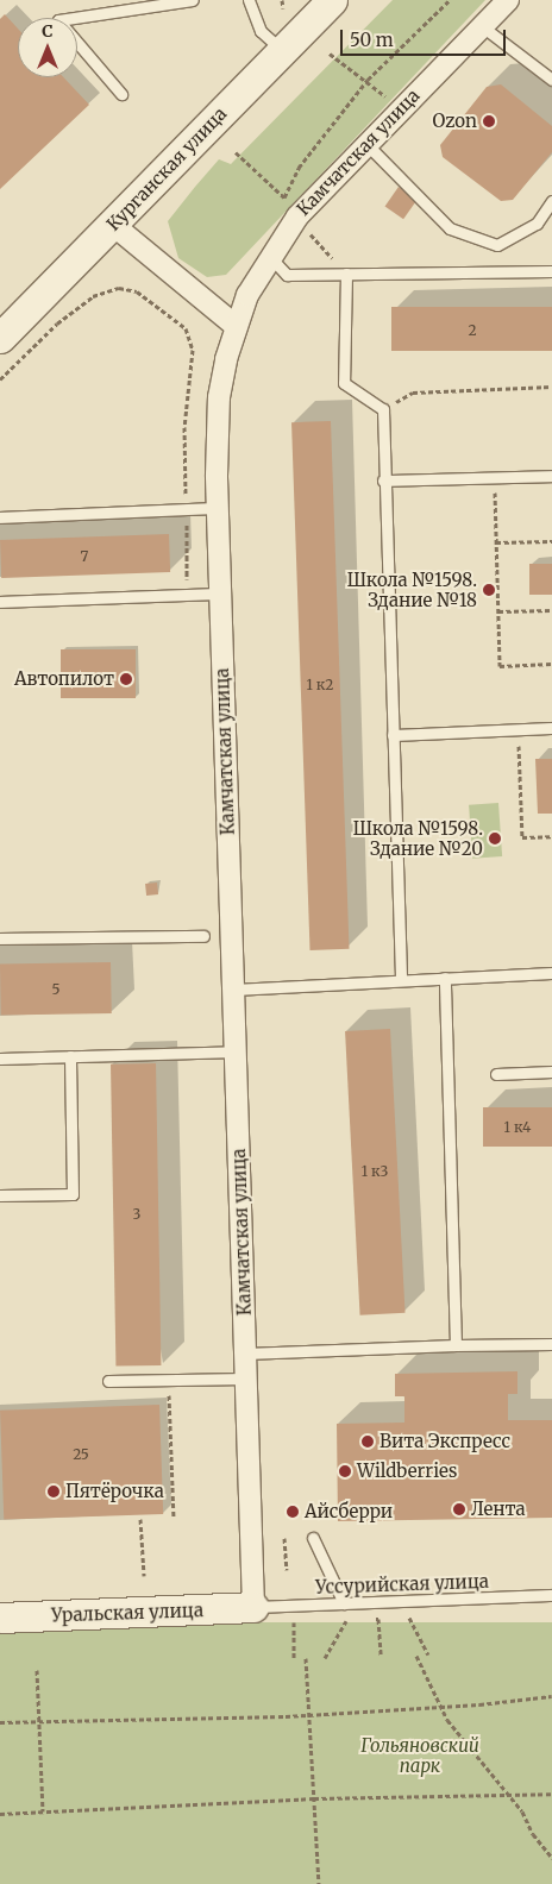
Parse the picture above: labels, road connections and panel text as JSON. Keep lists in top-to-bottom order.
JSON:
{
  "streets": {
    "street": ["Камчатская улица", "Курганская улица", "Уральская улица"],
    "lane": ["Уссурийская улица"]
  },
  "crossings": [
    ["Камчатская улица", "Уссурийская улица"],
    ["Камчатская улица", "Уральская улица"],
    ["Уссурийская улица", "Уральская улица"]
  ],
  "parks": ["Гольяновcкий парк"],
  "places": [
    "Ozon",
    "Школа №1598. Здание №18",
    "Автопилот",
    "Школа №1598. Здание №20",
    "Вита Экспресс",
    "Wildberries",
    "Пятёрочка",
    "Лента",
    "Айсберри"
  ],
  "house_numbers": [
    "2",
    "7",
    "1 к2",
    "5",
    "1 к4",
    "1 к3",
    "3",
    "25"
  ],
  "scale_bar": "50 m",
  "north": "top"
}
